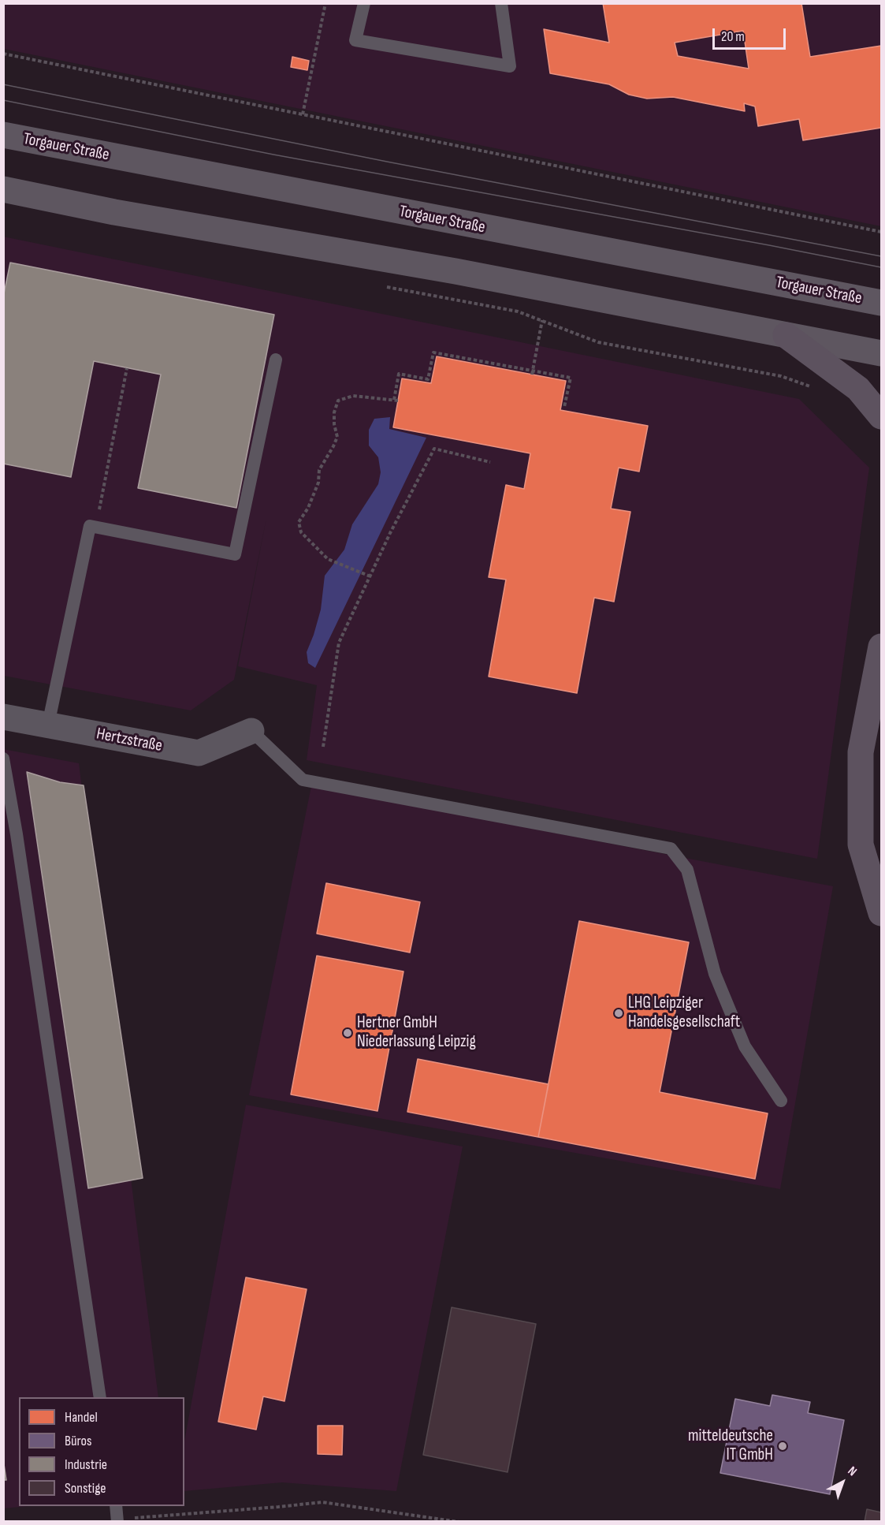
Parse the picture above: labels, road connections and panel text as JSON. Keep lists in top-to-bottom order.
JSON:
{
  "streets": {
    "main road": ["Torgauer Straße"],
    "street": ["Hertzstraße"]
  },
  "places": ["LHG Leipziger Handelsgesellschaft", "Hertner GmbH Niederlassung Leipzig", "mitteldeutsche IT GmbH"],
  "legend": [
    "Handel",
    "Büros",
    "Industrie",
    "Sonstige"
  ],
  "scale_bar": "20 m",
  "north": "top right"
}
